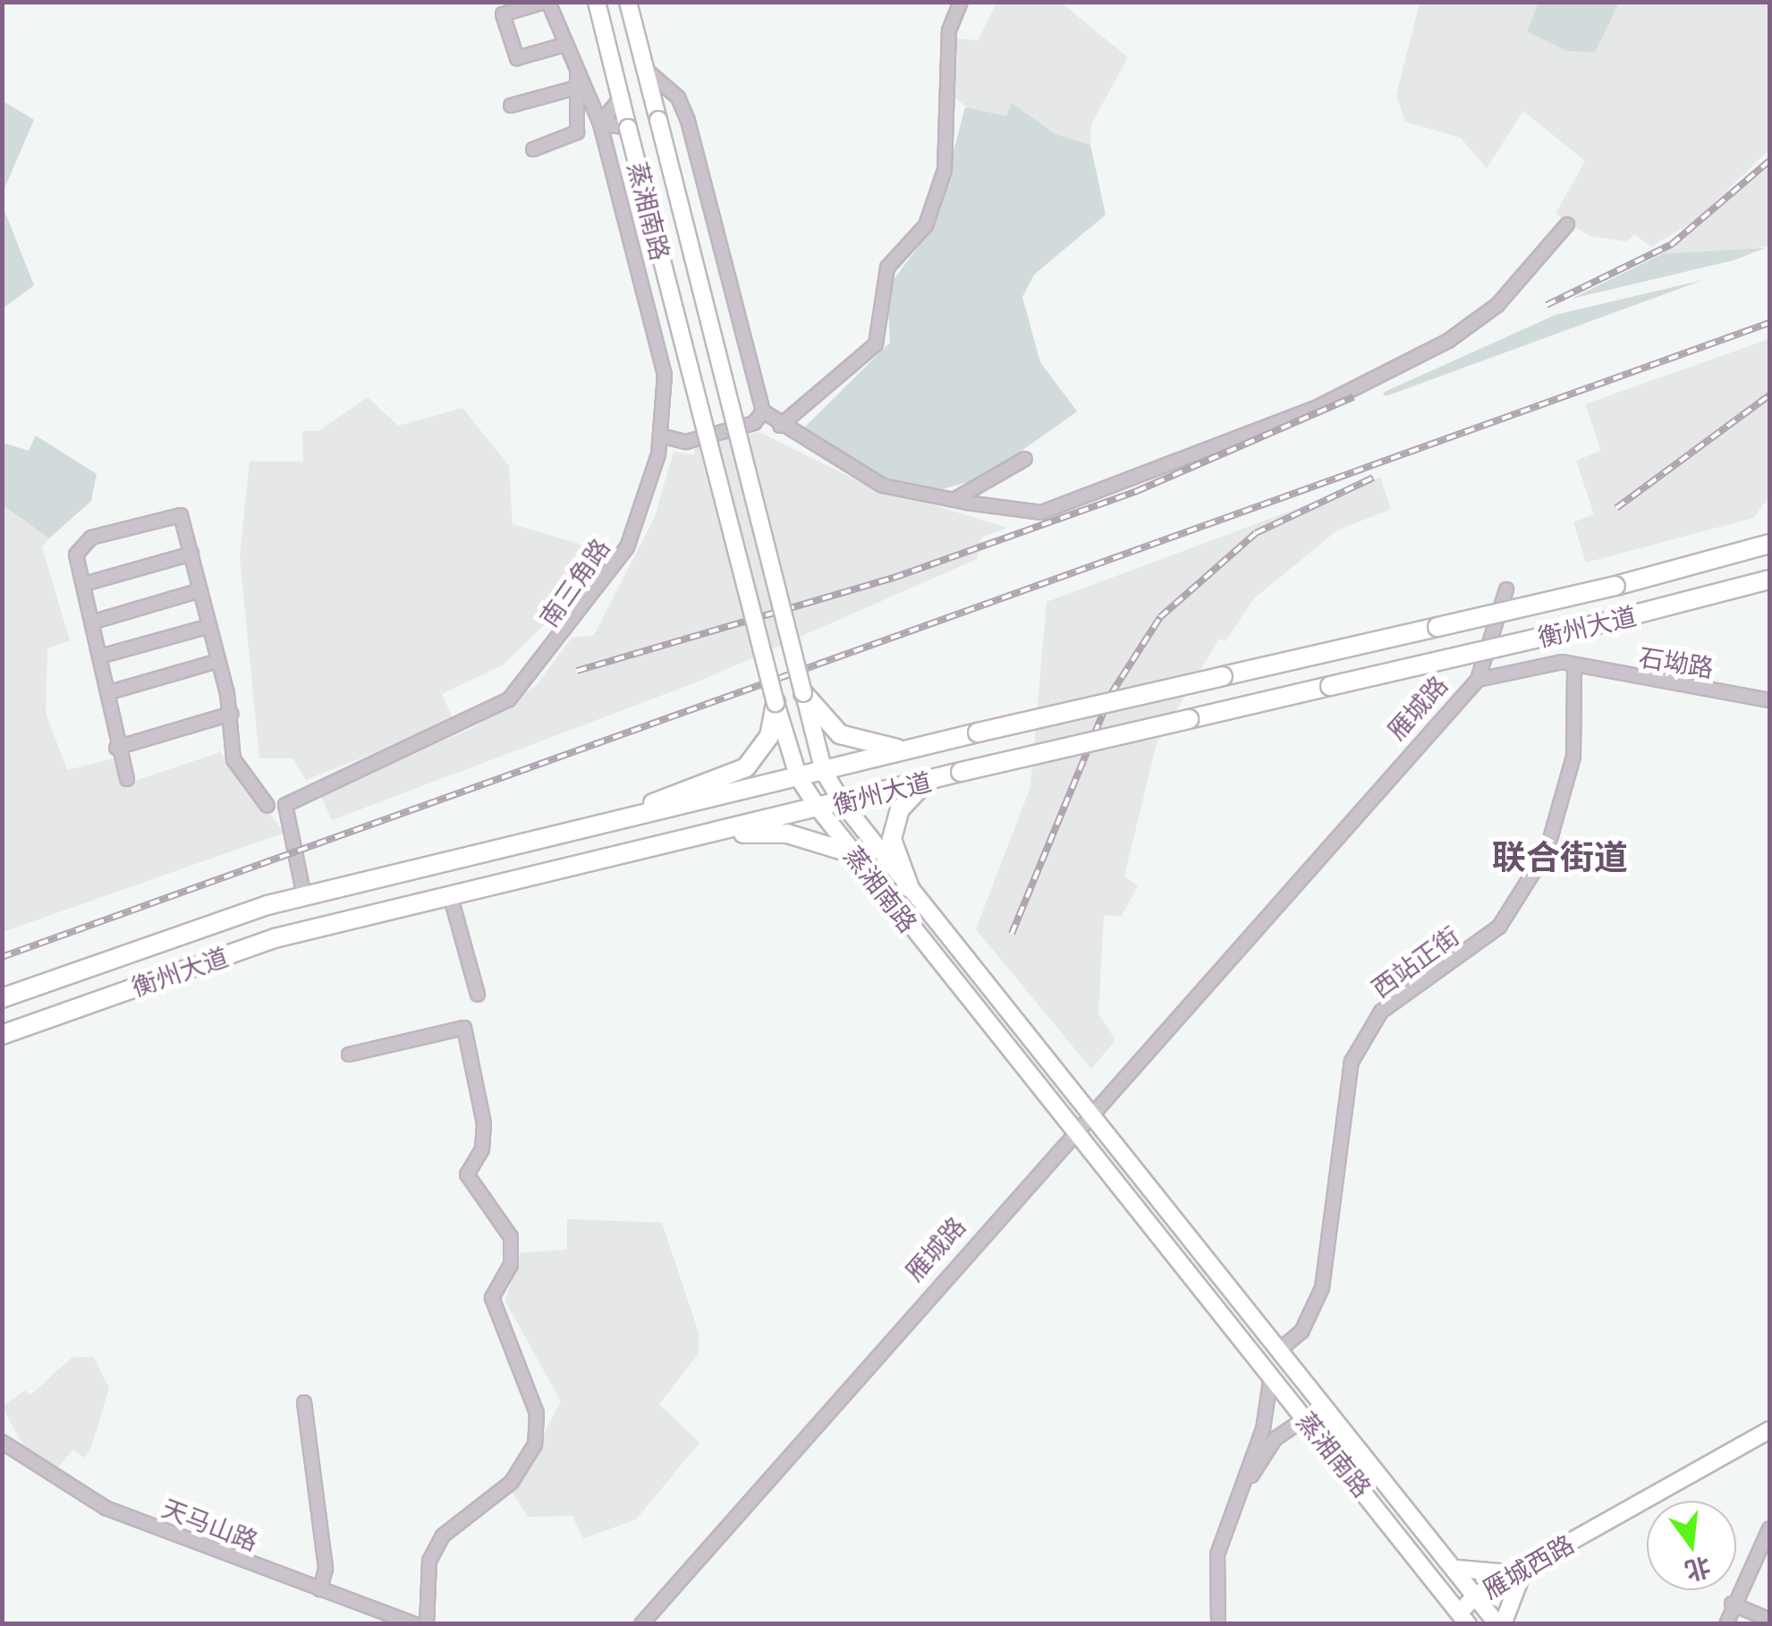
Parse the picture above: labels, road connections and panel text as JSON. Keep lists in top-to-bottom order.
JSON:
{
  "streets": {
    "highway": ["衡州大道"],
    "main road": ["蒸湘南路", "雁城西路"],
    "street": [
      "南三角路",
      "石坳路",
      "雁城路",
      "西站正街",
      "天马山路"
    ]
  },
  "crossings": [
    ["蒸湘南路", "衡州大道"],
    ["蒸湘南路", "雁城路"],
    ["蒸湘南路", "西站正街"],
    ["蒸湘南路", "雁城西路"],
    ["南三角路", "衡州大道"],
    ["石坳路", "雁城路"],
    ["石坳路", "西站正街"],
    ["雁城路", "西站正街"]
  ],
  "districts": ["联合街道"],
  "north": "bottom"
}
